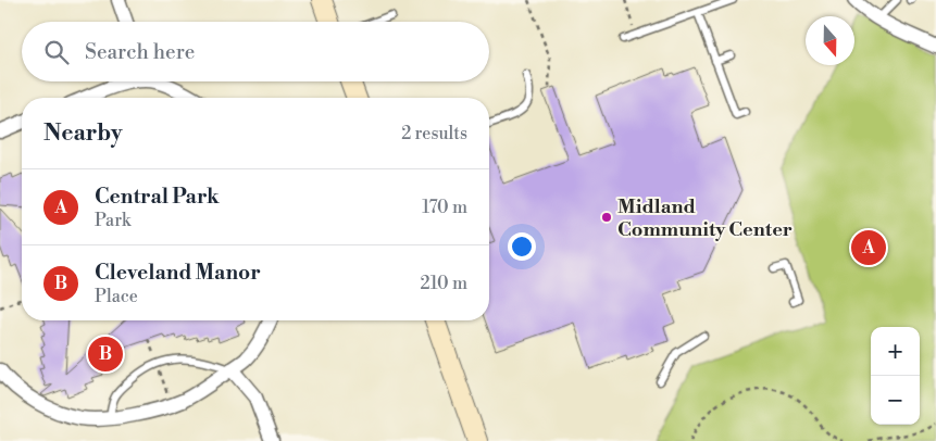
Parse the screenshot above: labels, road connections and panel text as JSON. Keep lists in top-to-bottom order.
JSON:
{
  "places": ["Midland Community Center"],
  "north": "bottom",
  "page": {
    "search": "Search here",
    "heading": ["Nearby", "2 results"],
    "list": [
      {
        "mark": "A",
        "name": "Central Park",
        "note": "Park",
        "value": "170 m"
      },
      {
        "mark": "B",
        "name": "Cleveland Manor",
        "note": "Place",
        "value": "210 m"
      }
    ],
    "pins": ["A", "B"],
    "map_buttons": ["+", "−"]
  }
}
